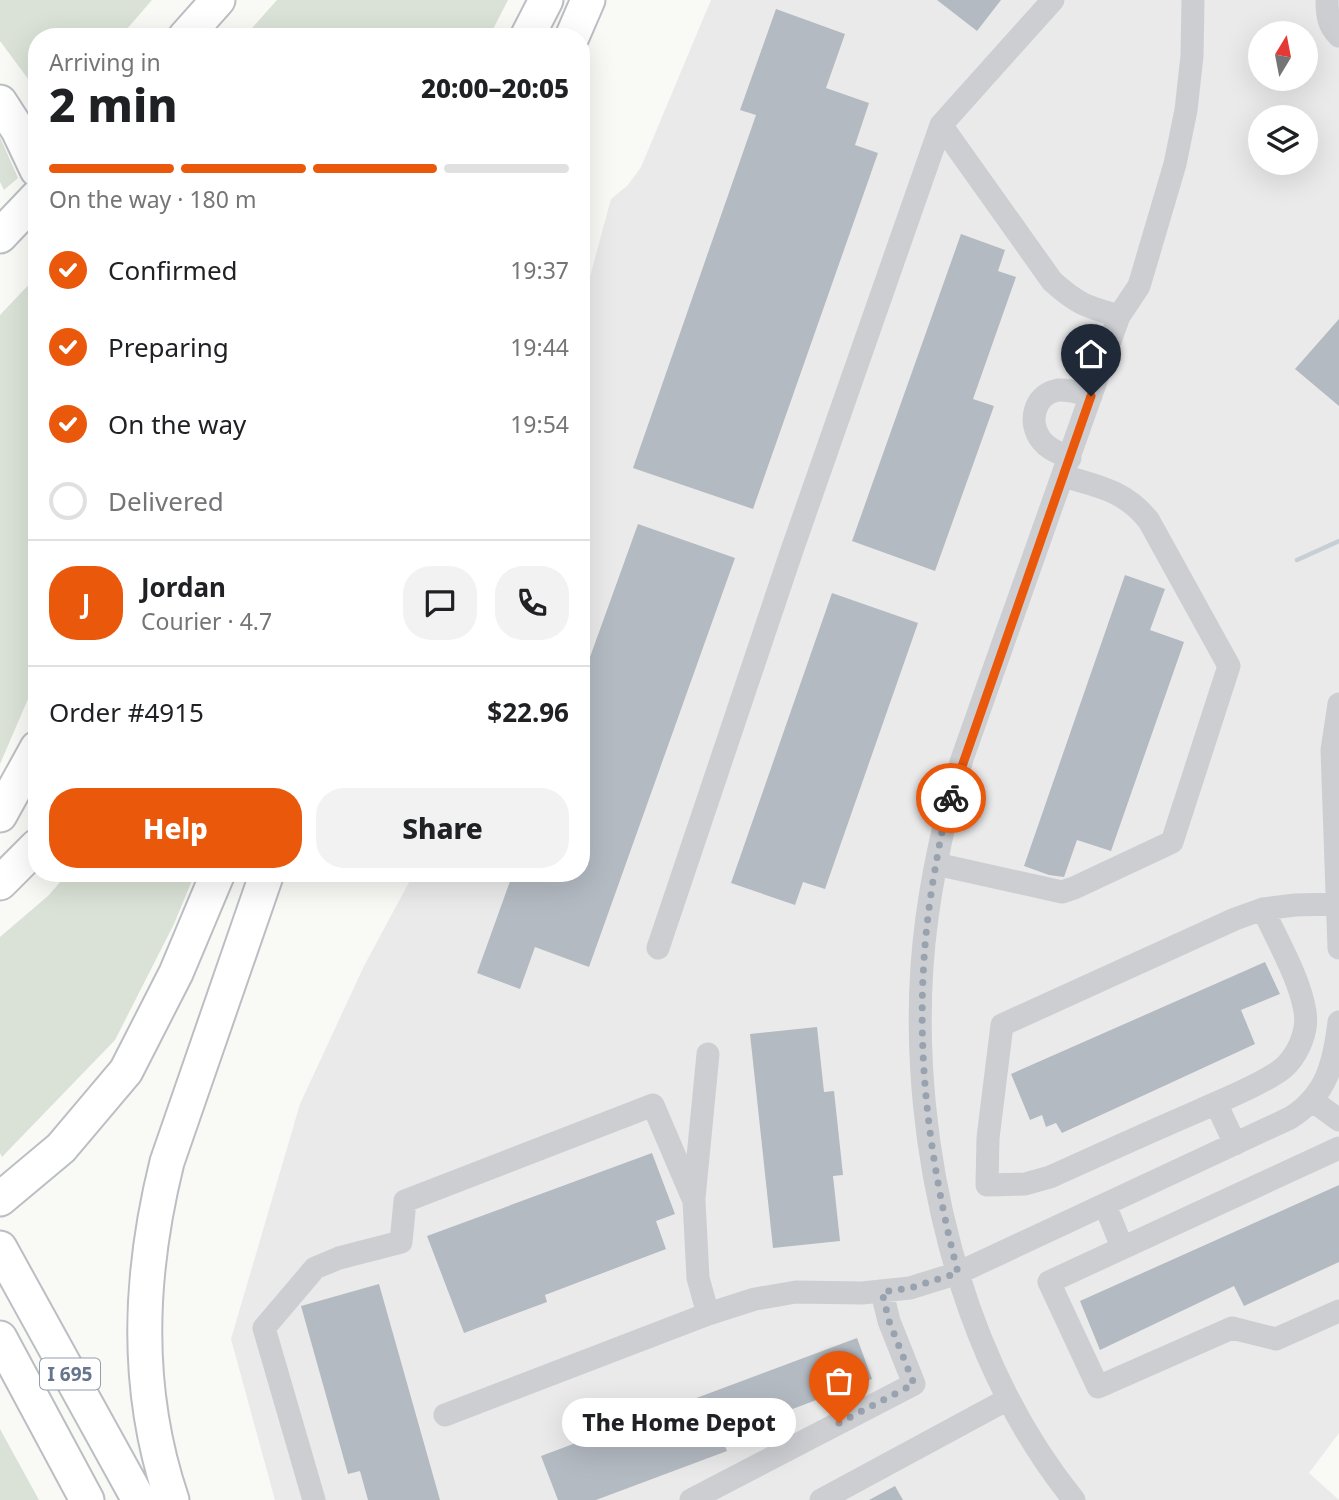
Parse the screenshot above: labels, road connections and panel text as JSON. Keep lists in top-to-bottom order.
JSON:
{
  "streets": {
    "highway": ["I 695"]
  },
  "places": ["The Home Depot"],
  "north": "top",
  "page": {
    "heading": ["2 min", "Arriving in", "20:00–20:05"],
    "panel": [
      "Jordan",
      "Courier · 4.7",
      "Order #4915",
      "$22.96"
    ],
    "bar": "On the way · 180 m",
    "list": [
      ["Confirmed", "19:37"],
      ["Preparing", "19:44"],
      ["On the way", "19:54"],
      "Delivered"
    ],
    "round": "J",
    "buttons": ["Help", "Share"],
    "bubble": "The Home Depot"
  }
}
